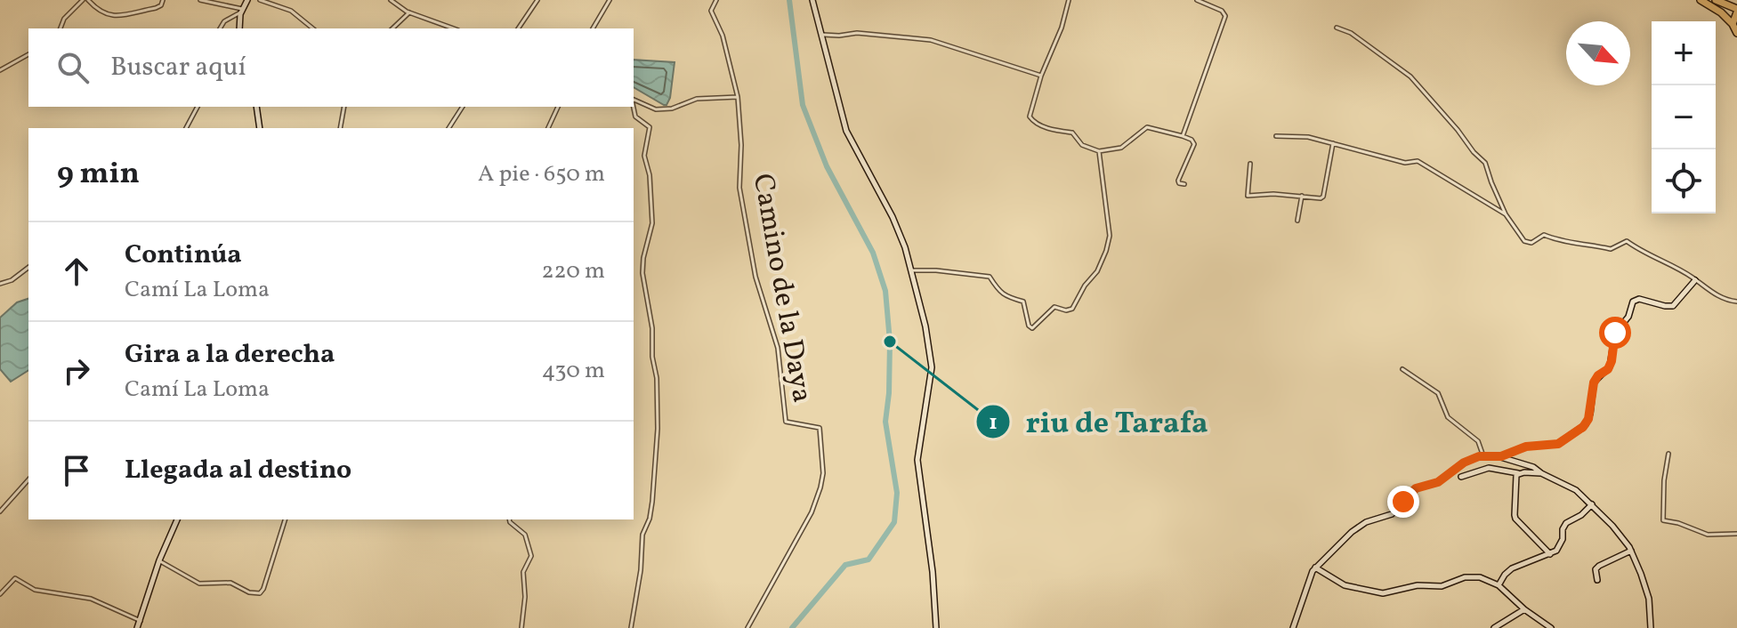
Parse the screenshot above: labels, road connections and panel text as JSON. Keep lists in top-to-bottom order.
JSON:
{
  "streets": {
    "street": ["Camino de la Daya"]
  },
  "places": ["riu de Tarafa"],
  "north": "bottom right",
  "page": {
    "map_buttons": ["+", "−"],
    "search": "Buscar aquí",
    "heading": ["9 min", "A pie · 650 m"],
    "list": [
      ["Continúa", "Camí La Loma", "220 m"],
      ["Gira a la derecha", "Camí La Loma", "430 m"],
      "Llegada al destino"
    ]
  }
}
